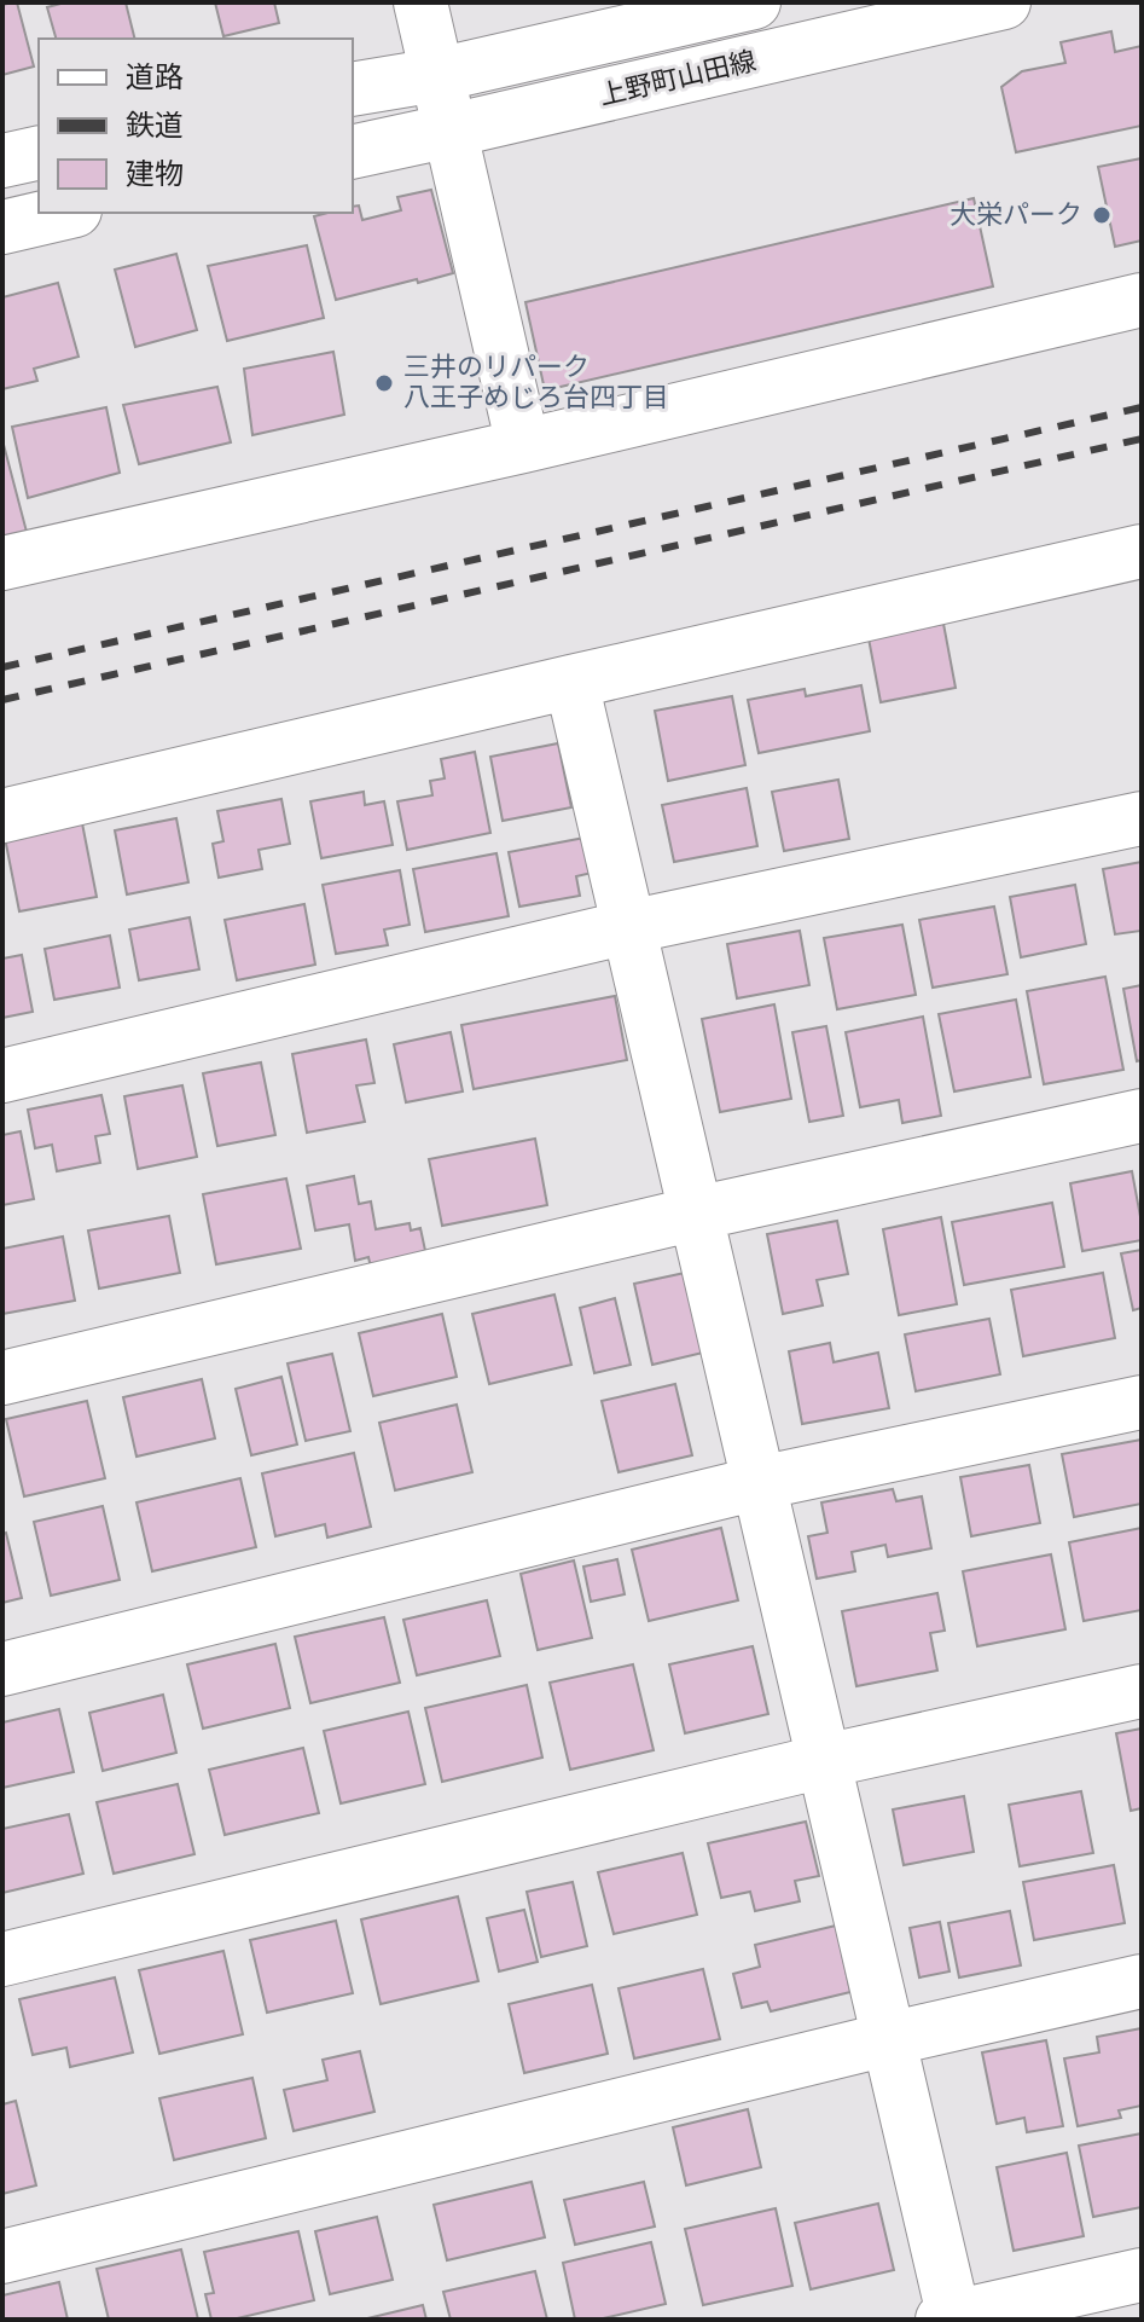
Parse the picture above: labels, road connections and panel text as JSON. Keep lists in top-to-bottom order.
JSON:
{
  "streets": {
    "street": ["上野町山田線"]
  },
  "places": ["大栄パーク", "三井のリパーク 八王子めじろ台四丁目"],
  "legend": ["道路", "鉄道", "建物"]
}
